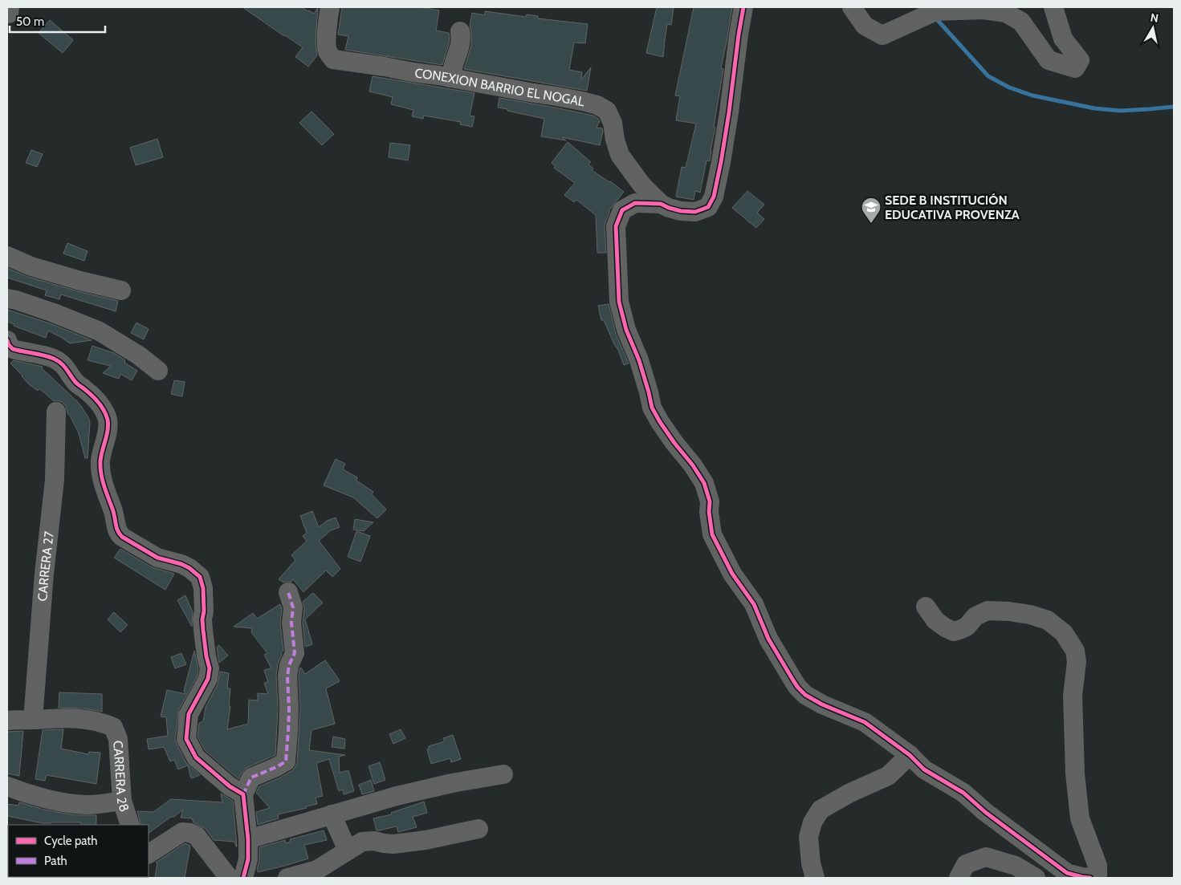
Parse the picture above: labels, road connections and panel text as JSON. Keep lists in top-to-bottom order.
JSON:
{
  "streets": {
    "street": ["CONEXION BARRIO EL NOGAL", "CARRERA 27", "CARRERA 28"]
  },
  "crossings": [
    ["CARRERA 27", "CARRERA 28"]
  ],
  "places": {
    "school or university": ["SEDE B INSTITUCIÓN EDUCATIVA PROVENZA"]
  },
  "legend": ["Cycle path", "Path"],
  "scale_bar": "50 m",
  "north": "top"
}
